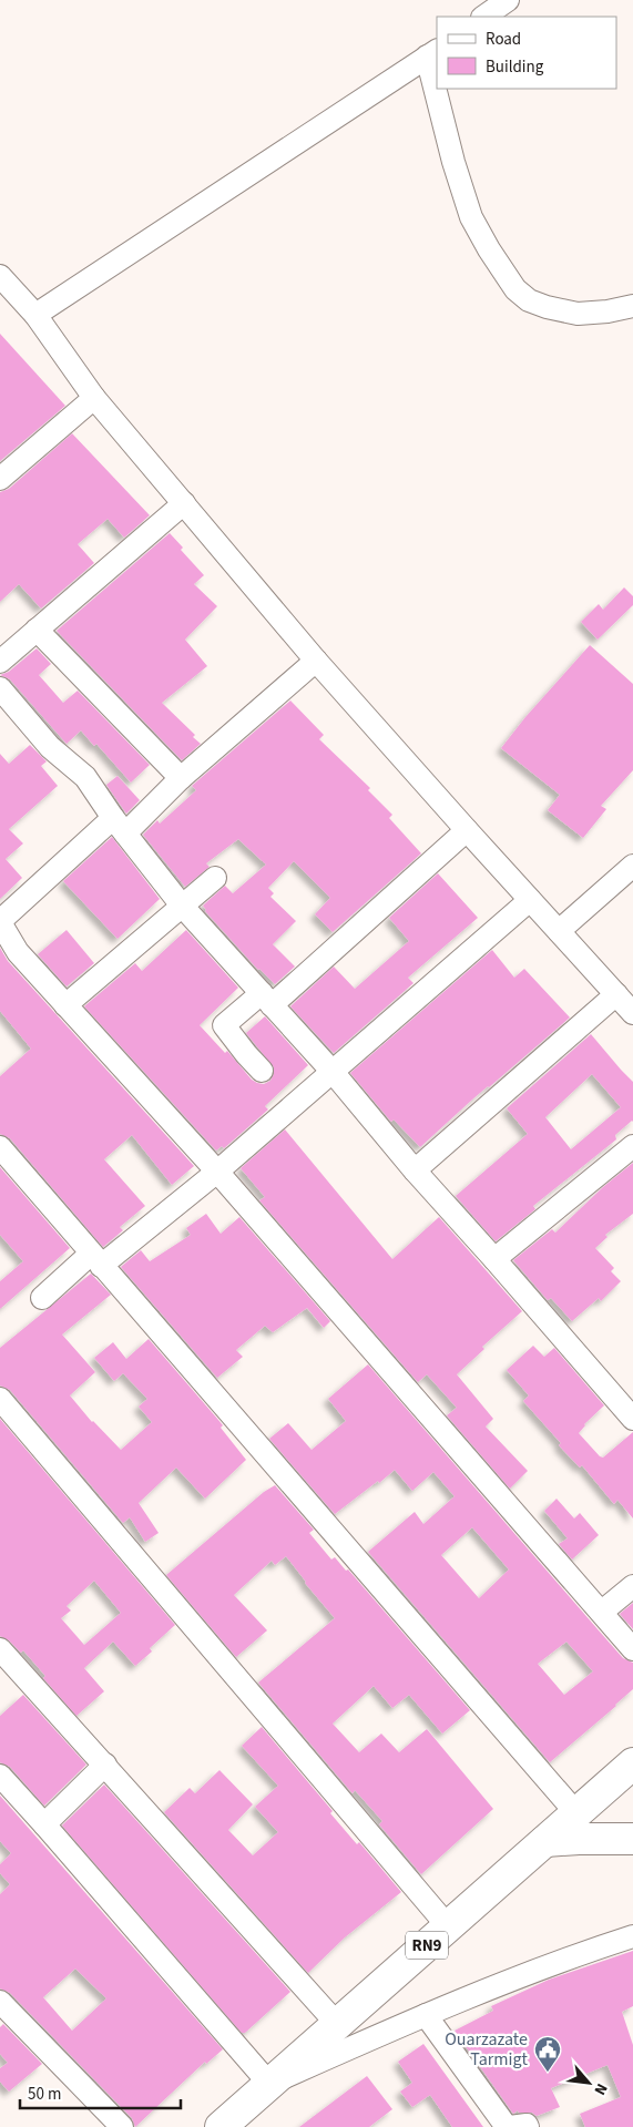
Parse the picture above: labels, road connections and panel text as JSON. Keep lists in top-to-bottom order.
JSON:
{
  "streets": {
    "main road": ["RN9"]
  },
  "places": {
    "public building": ["Ouarzazate Tarmigt"]
  },
  "legend": ["Road", "Building"],
  "scale_bar": "50 m",
  "north": "bottom right"
}
